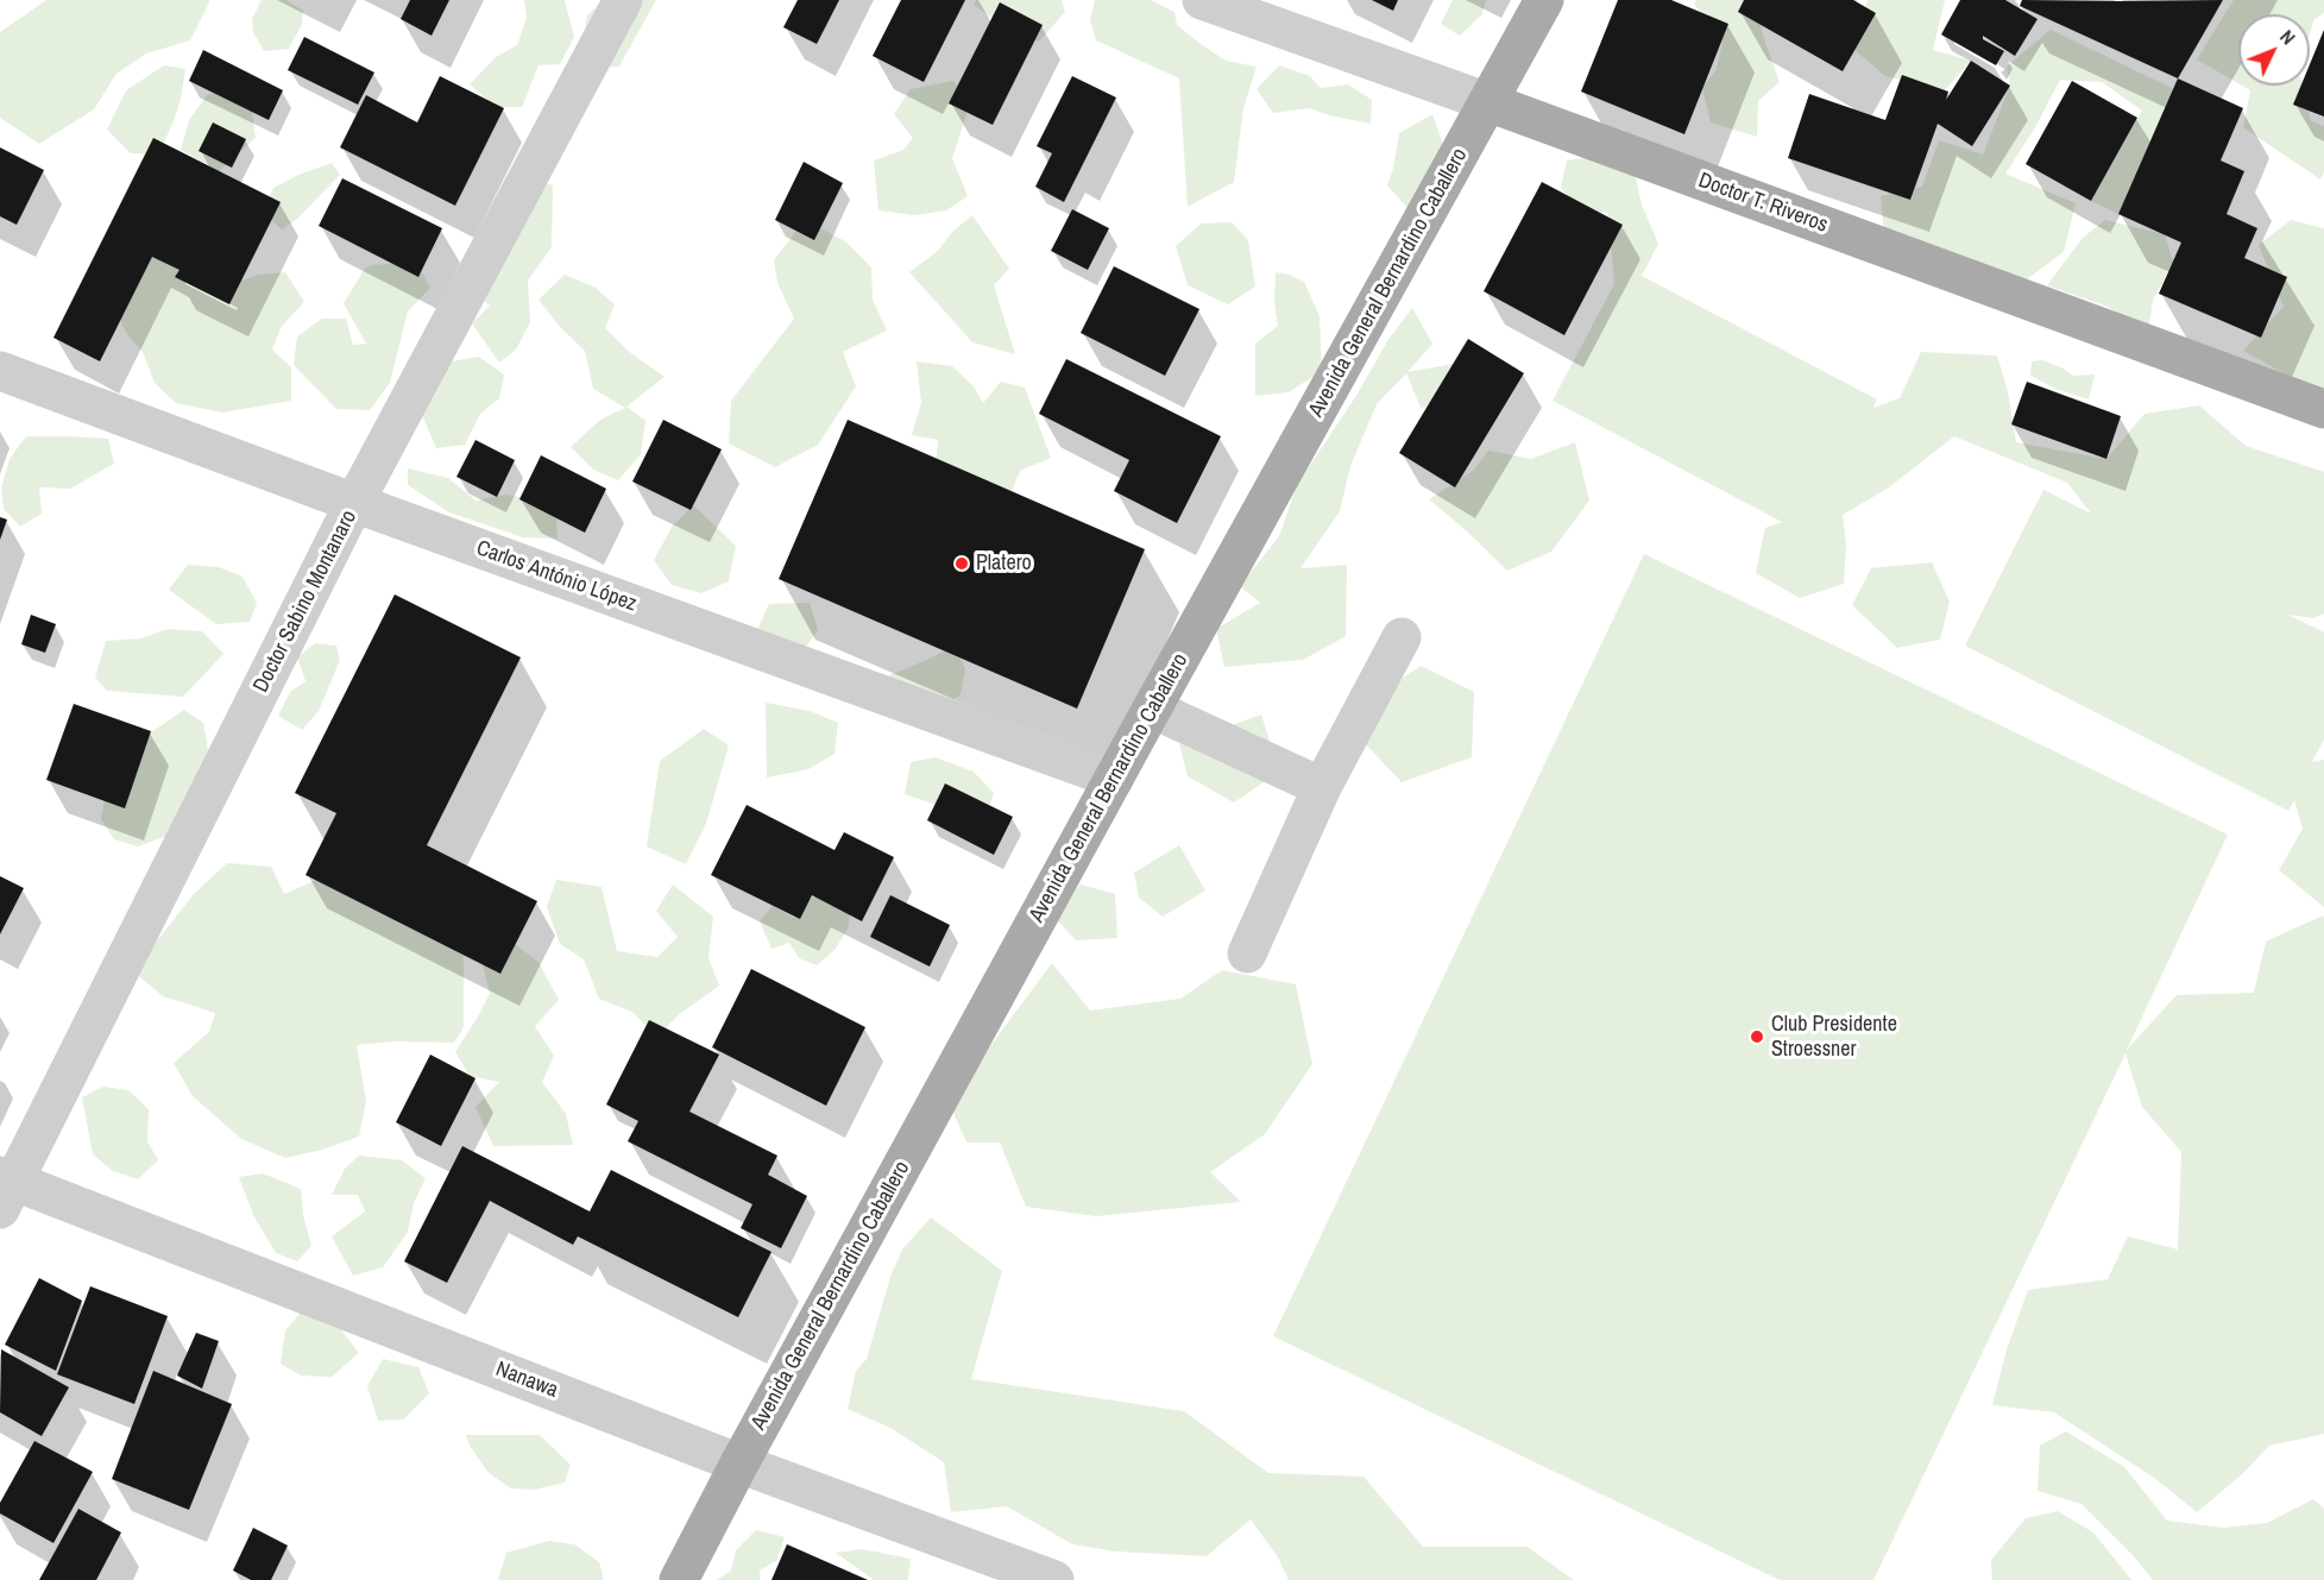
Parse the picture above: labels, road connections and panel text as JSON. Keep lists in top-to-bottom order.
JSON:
{
  "streets": {
    "main road": ["Doctor T. Riveros", "Avenida General Bernardino Caballero"],
    "street": ["Carlos António López", "Doctor Sabino Montanaro", "Nanawa"]
  },
  "crossings": [
    ["Doctor T. Riveros", "Avenida General Bernardino Caballero"],
    ["Avenida General Bernardino Caballero", "Carlos António López"],
    ["Avenida General Bernardino Caballero", "Nanawa"],
    ["Carlos António López", "Doctor Sabino Montanaro"],
    ["Doctor Sabino Montanaro", "Nanawa"]
  ],
  "places": ["Platero", "Club Presidente Stroessner"],
  "north": "top right"
}
